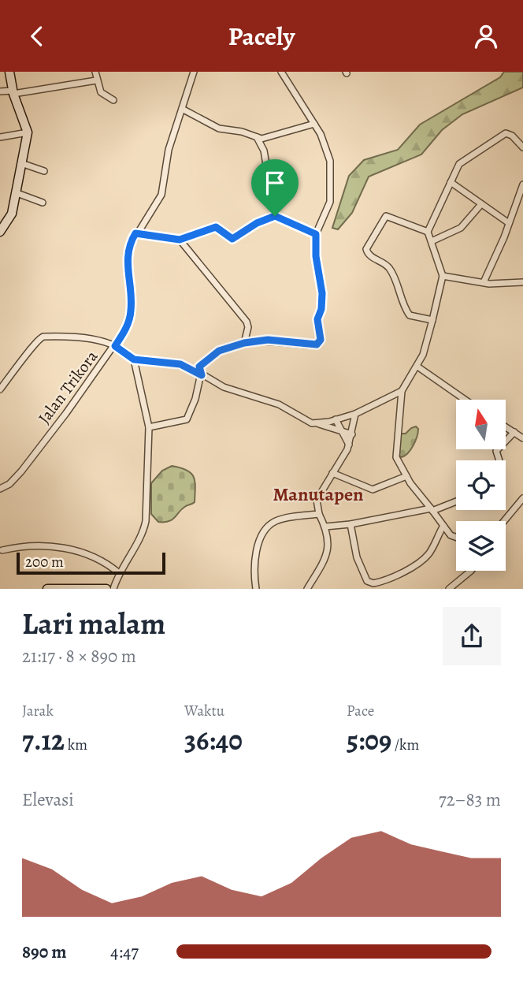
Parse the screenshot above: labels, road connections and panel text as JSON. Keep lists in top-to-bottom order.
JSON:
{
  "streets": {
    "street": ["Jalan Trikora"]
  },
  "districts": ["Manutapen"],
  "scale_bar": "200 m",
  "north": "top",
  "page": {
    "header": "Pacely",
    "scale": "200 m",
    "heading": ["Lari malam", "21:17 · 8 × 890 m"],
    "stats": [
      ["Jarak", "7.12 km"],
      ["Waktu", "36:40"],
      ["Pace", "5:09 /km"]
    ],
    "chart": ["Elevasi", "72–83 m"],
    "list": [
      {
        "name": "890 m",
        "note": "4:47"
      }
    ]
  }
}
